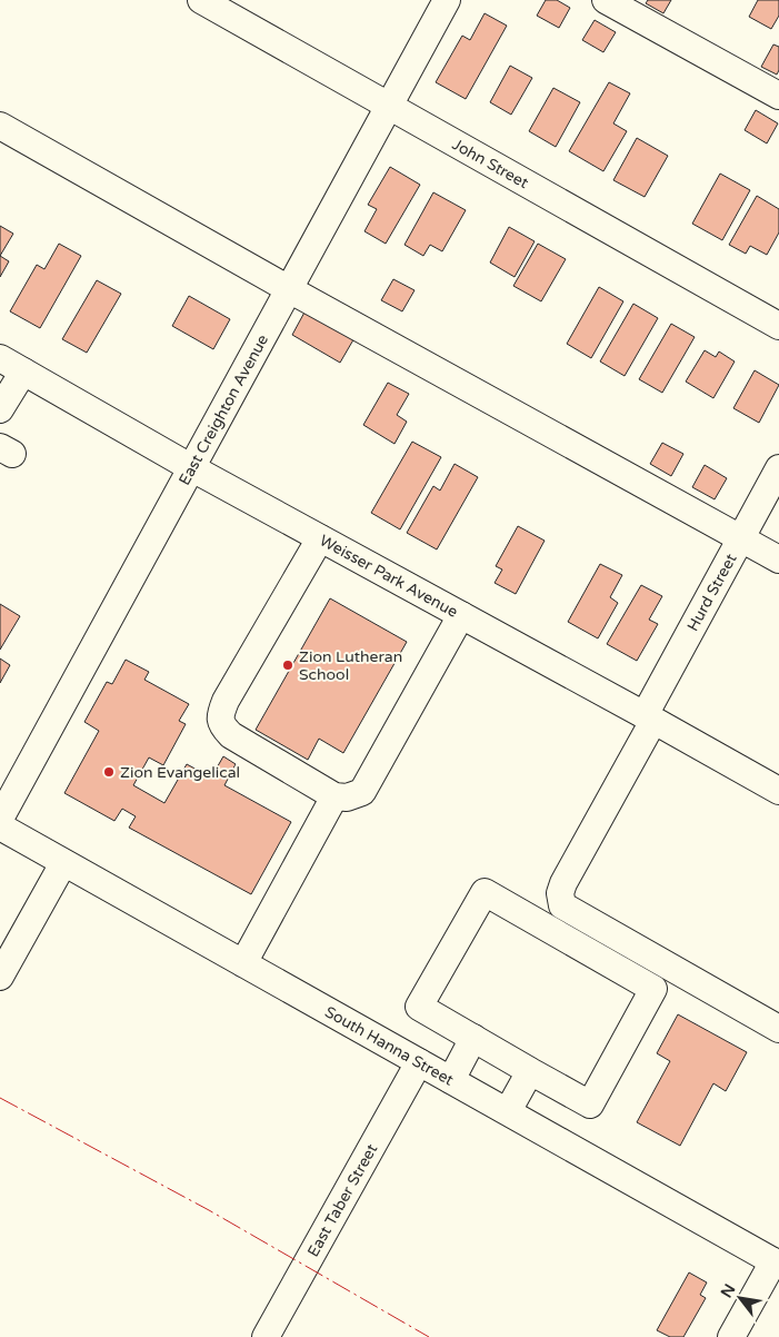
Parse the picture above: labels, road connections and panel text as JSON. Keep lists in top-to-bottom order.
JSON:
{
  "streets": {
    "street": [
      "John Street",
      "East Creighton Avenue",
      "Weisser Park Avenue",
      "Hurd Street",
      "South Hanna Street",
      "East Taber Street"
    ]
  },
  "crossings": [
    ["John Street", "East Creighton Avenue"],
    ["East Creighton Avenue", "Weisser Park Avenue"],
    ["Weisser Park Avenue", "Hurd Street"],
    ["South Hanna Street", "East Taber Street"]
  ],
  "places": ["Zion Lutheran School", "Zion Evangelical"],
  "north": "top left"
}
